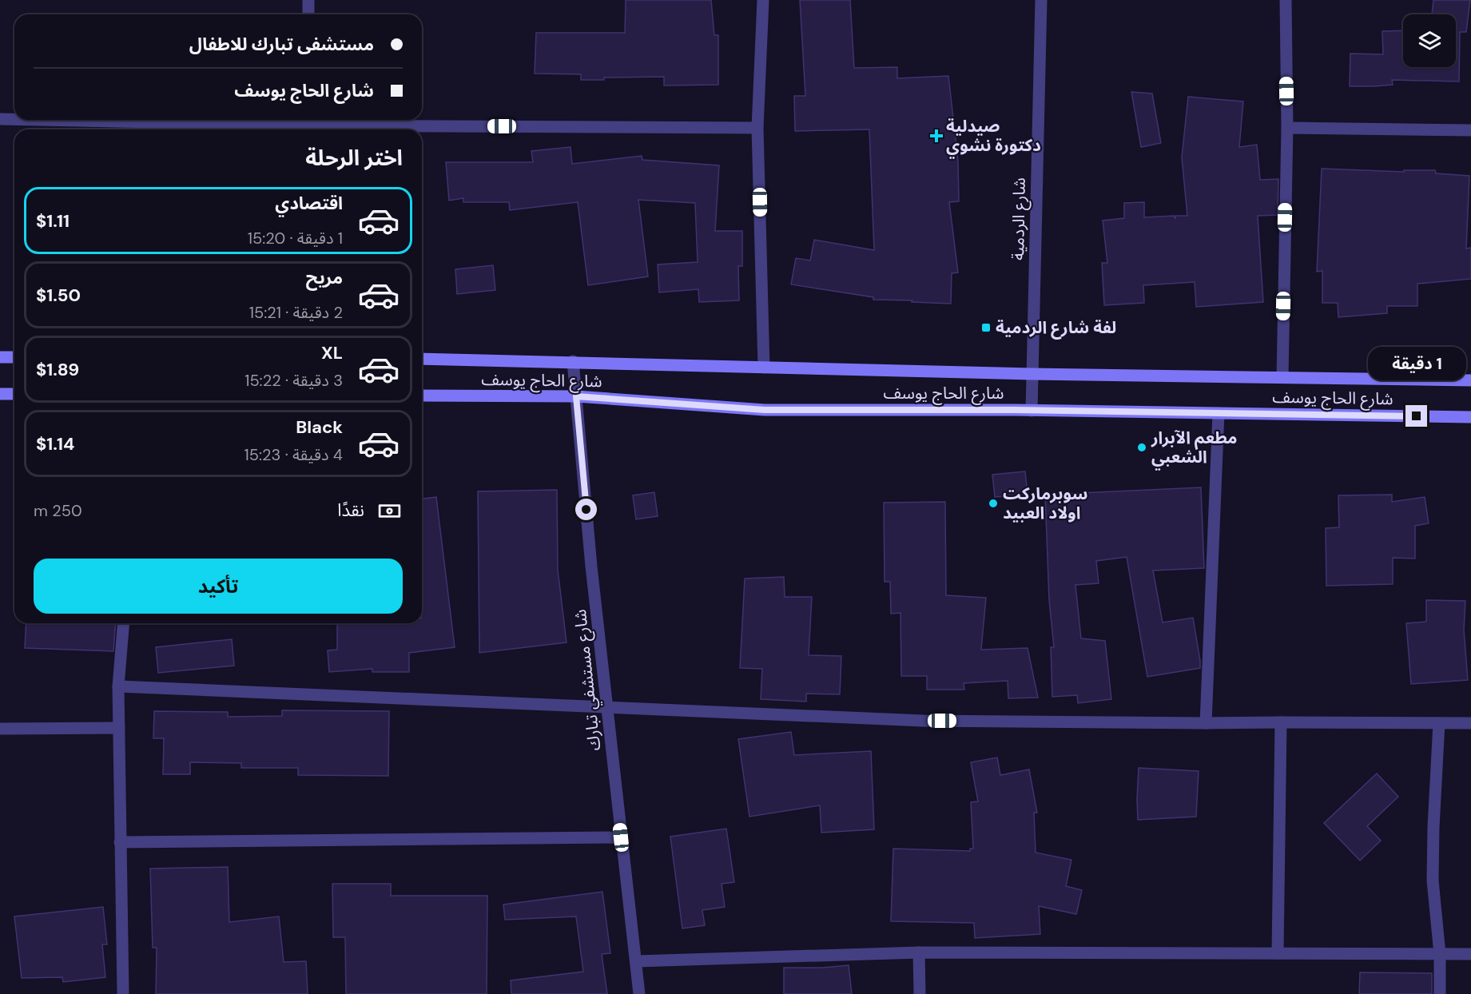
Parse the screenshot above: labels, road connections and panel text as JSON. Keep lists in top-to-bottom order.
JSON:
{
  "streets": {
    "main road": ["شارع الحاج يوسف"],
    "street": ["شارع الردمية", "شارع مستشفي تبارك"]
  },
  "crossings": [
    ["شارع الردمية", "شارع الحاج يوسف"],
    ["شارع الحاج يوسف", "شارع مستشفي تبارك"]
  ],
  "places": {
    "health": ["صيدلية دكتورة نشوي"],
    "transit": ["لفة شارع الردمية"],
    "other": ["مطعم الآبرار الشعبي", "سوبرماركت اولاد العبيد"]
  },
  "page": {
    "banner": ["مستشفى تبارك للاطفال", "شارع الحاج يوسف"],
    "heading": "اختر الرحلة",
    "list": [
      {
        "name": "اقتصادي",
        "note": "1 دقيقة · 15:20",
        "value": "$1.11"
      },
      {
        "name": "مريح",
        "note": "2 دقيقة · 15:21",
        "value": "$1.50"
      },
      {
        "name": "XL",
        "note": "3 دقيقة · 15:22",
        "value": "$1.89"
      },
      {
        "name": "Black",
        "note": "4 دقيقة · 15:23",
        "value": "$1.14"
      }
    ],
    "bubble": "1 دقيقة",
    "pay": ["نقدًا", "250 m"],
    "buttons": "تأكيد"
  }
}
